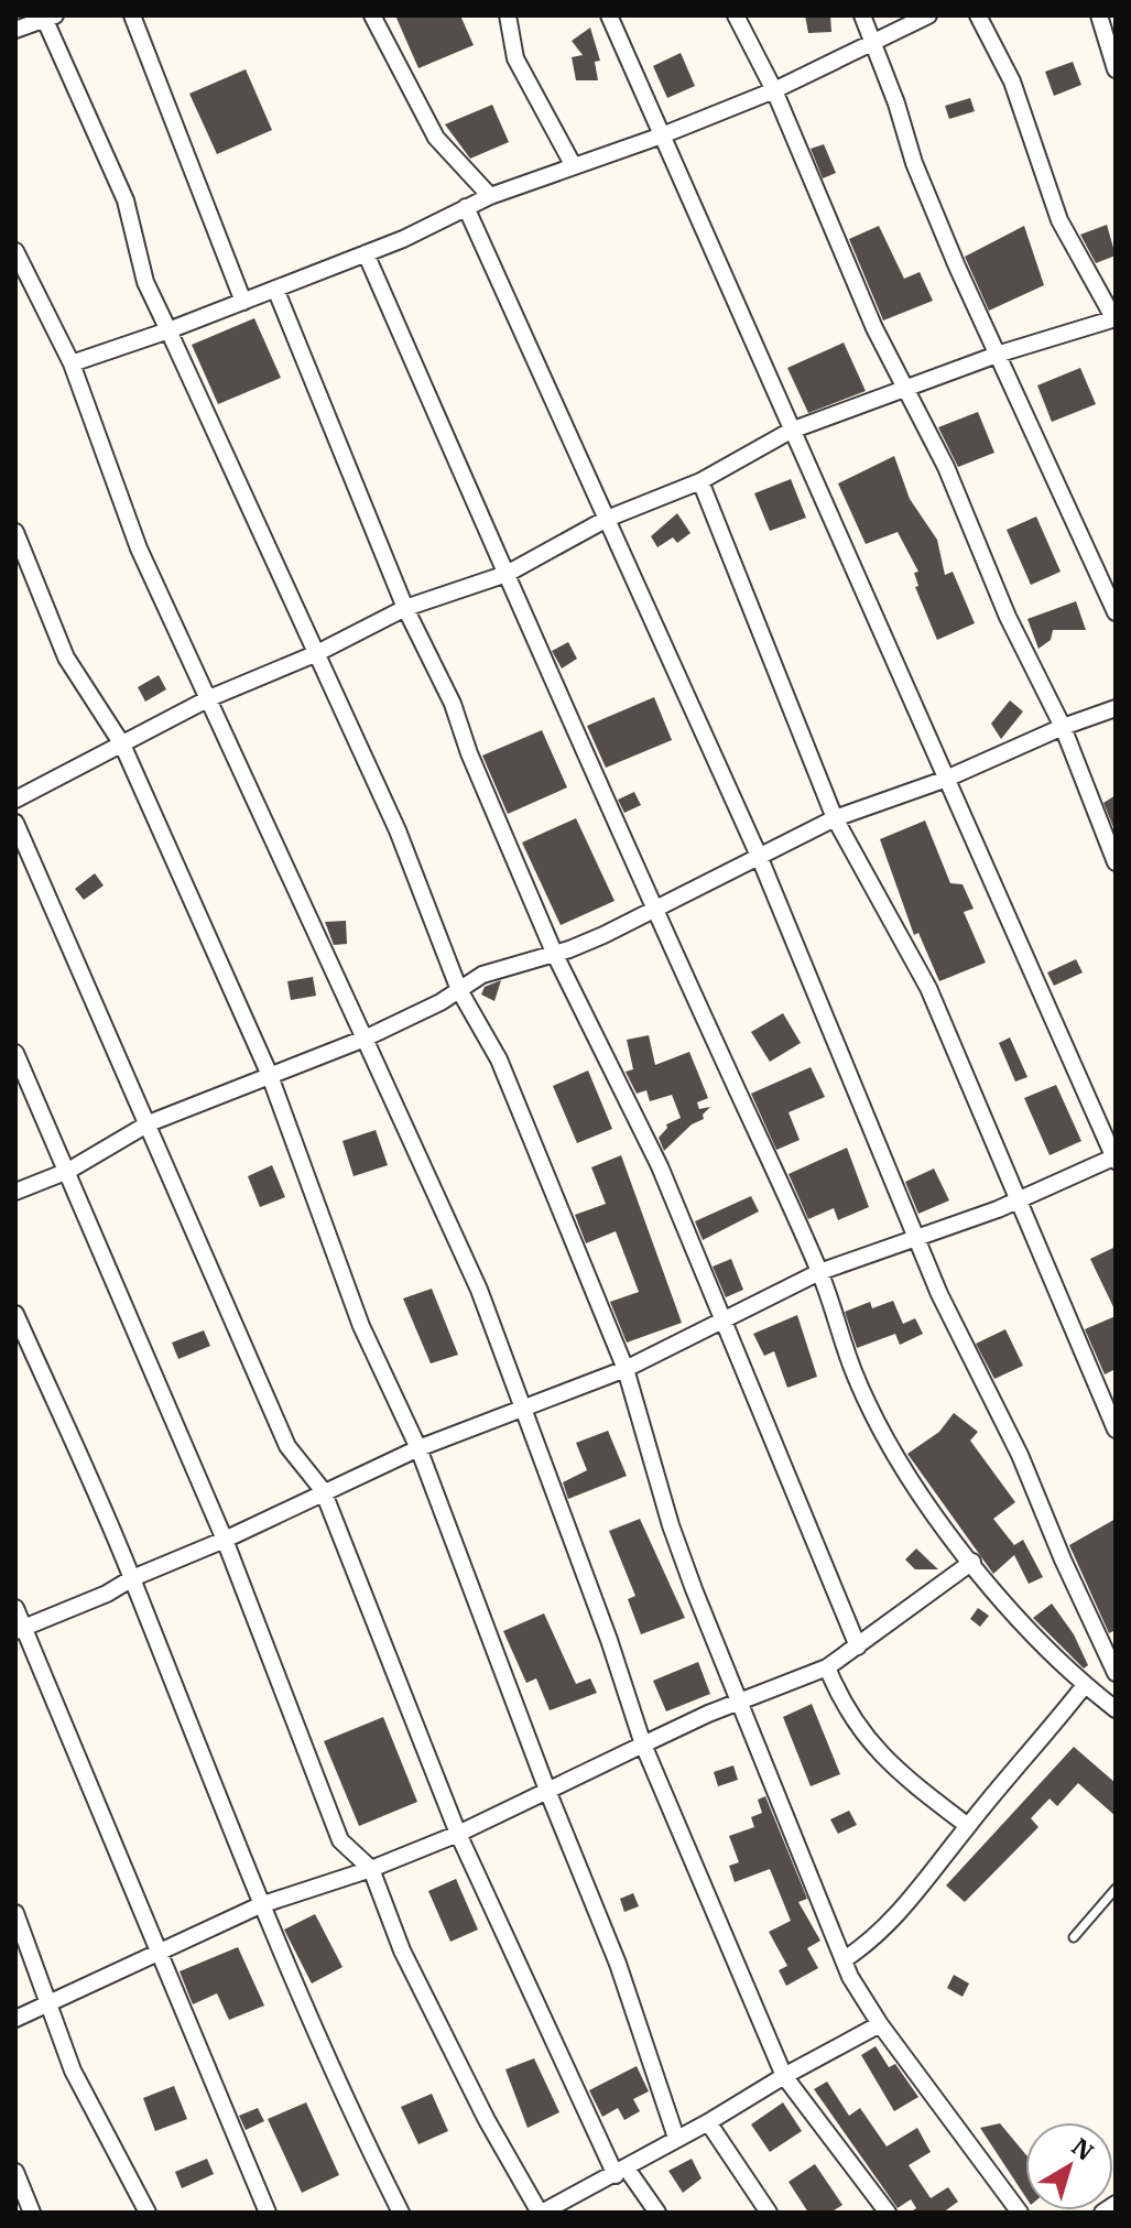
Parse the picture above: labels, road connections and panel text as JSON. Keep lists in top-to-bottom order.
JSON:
{
  "north": "top right"
}
